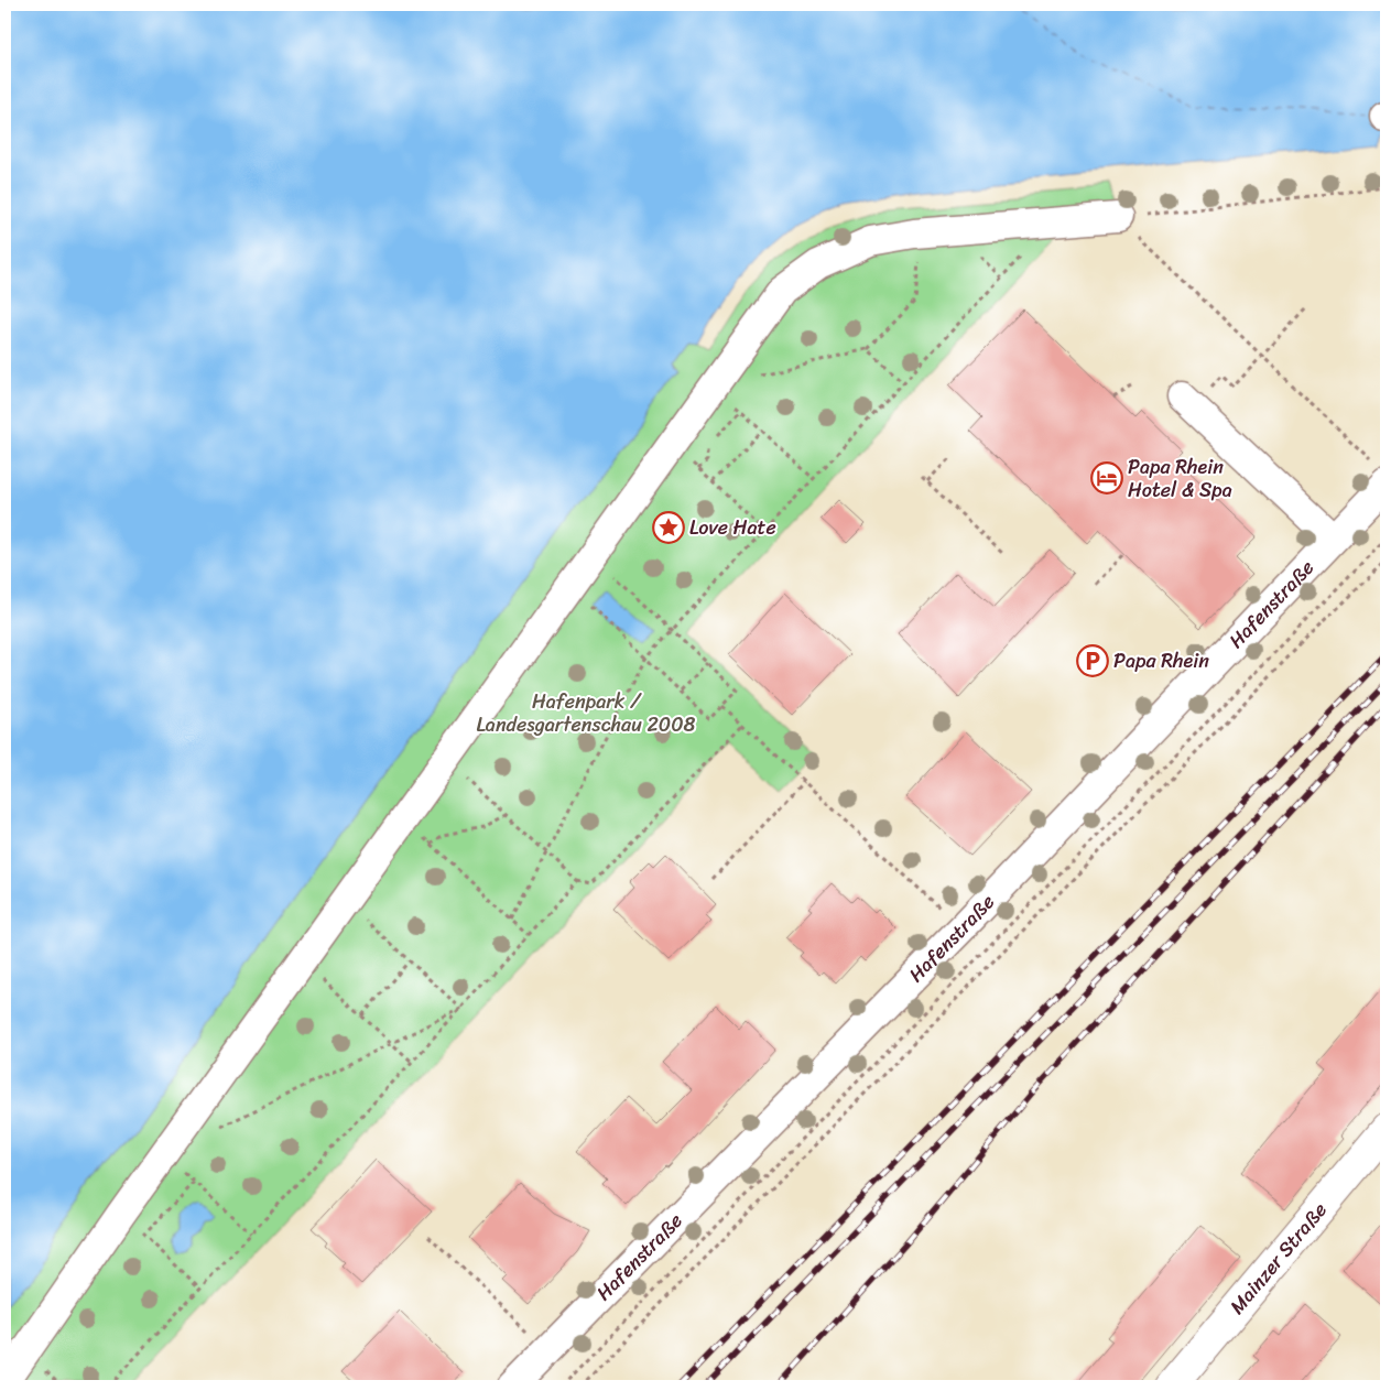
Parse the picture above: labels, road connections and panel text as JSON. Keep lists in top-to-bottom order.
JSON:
{
  "streets": {
    "main road": ["Mainzer Straße"],
    "street": ["Hafenstraße"]
  },
  "parks": ["Hafenpark / Landesgartenschau 2008"],
  "places": {
    "hotel": ["Papa Rhein Hotel & Spa"],
    "place": ["Love Hate"],
    "parking": ["Papa Rhein"]
  }
}
